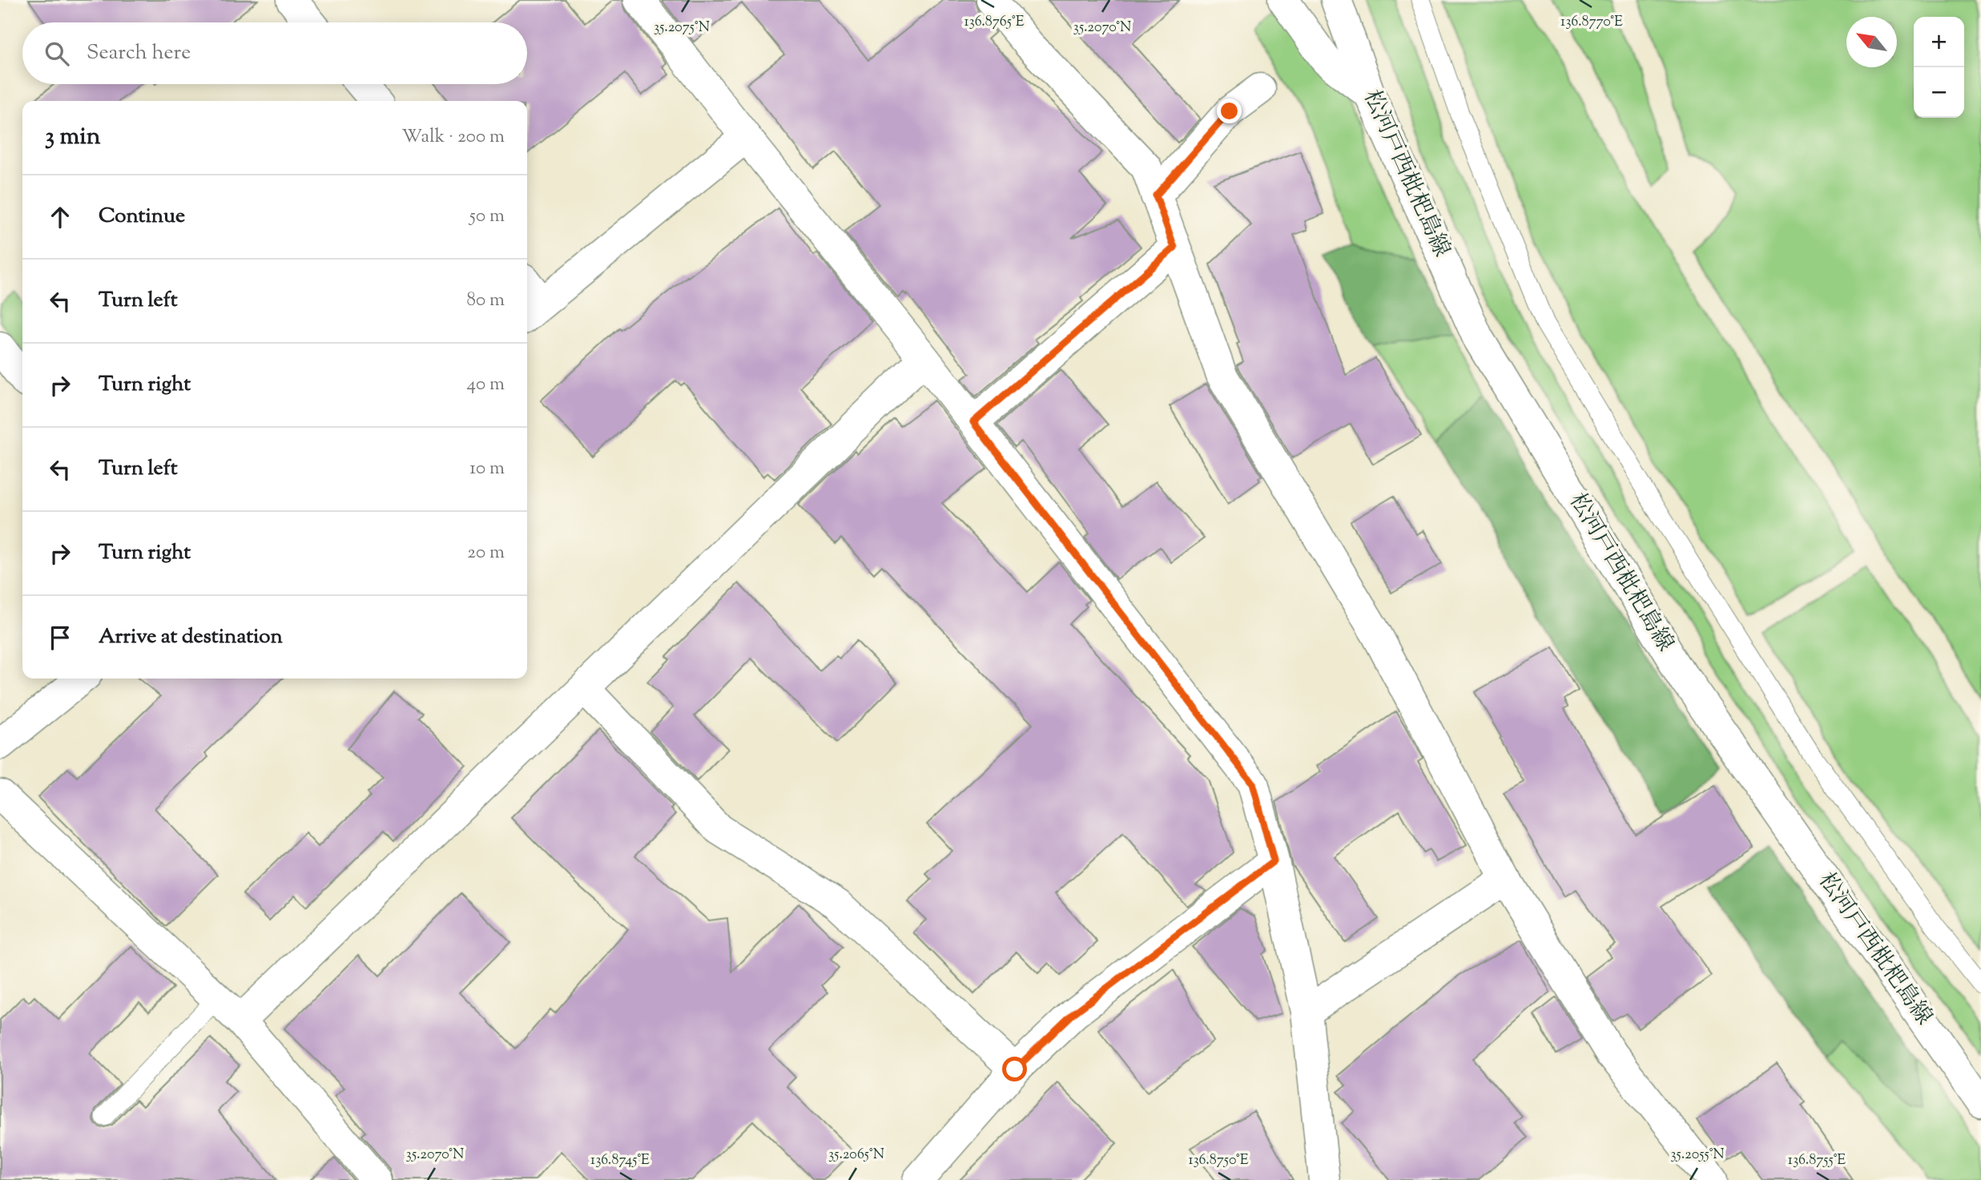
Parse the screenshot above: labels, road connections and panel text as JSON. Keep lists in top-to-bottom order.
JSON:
{
  "streets": {
    "street": ["松河戸西枇杷島線"]
  },
  "north": "top left",
  "page": {
    "map_buttons": ["+", "−"],
    "search": "Search here",
    "heading": ["3 min", "Walk · 200 m"],
    "list": [
      ["Continue", "50 m"],
      ["Turn left", "80 m"],
      ["Turn right", "40 m"],
      ["Turn left", "10 m"],
      ["Turn right", "20 m"],
      "Arrive at destination"
    ]
  },
  "coordinates": [
    "136.8765°E",
    "136.8770°E",
    "35.2075°N",
    "35.2070°N",
    "35.2065°N",
    "35.2055°N",
    "136.8745°E",
    "136.8750°E",
    "136.8755°E"
  ]
}
